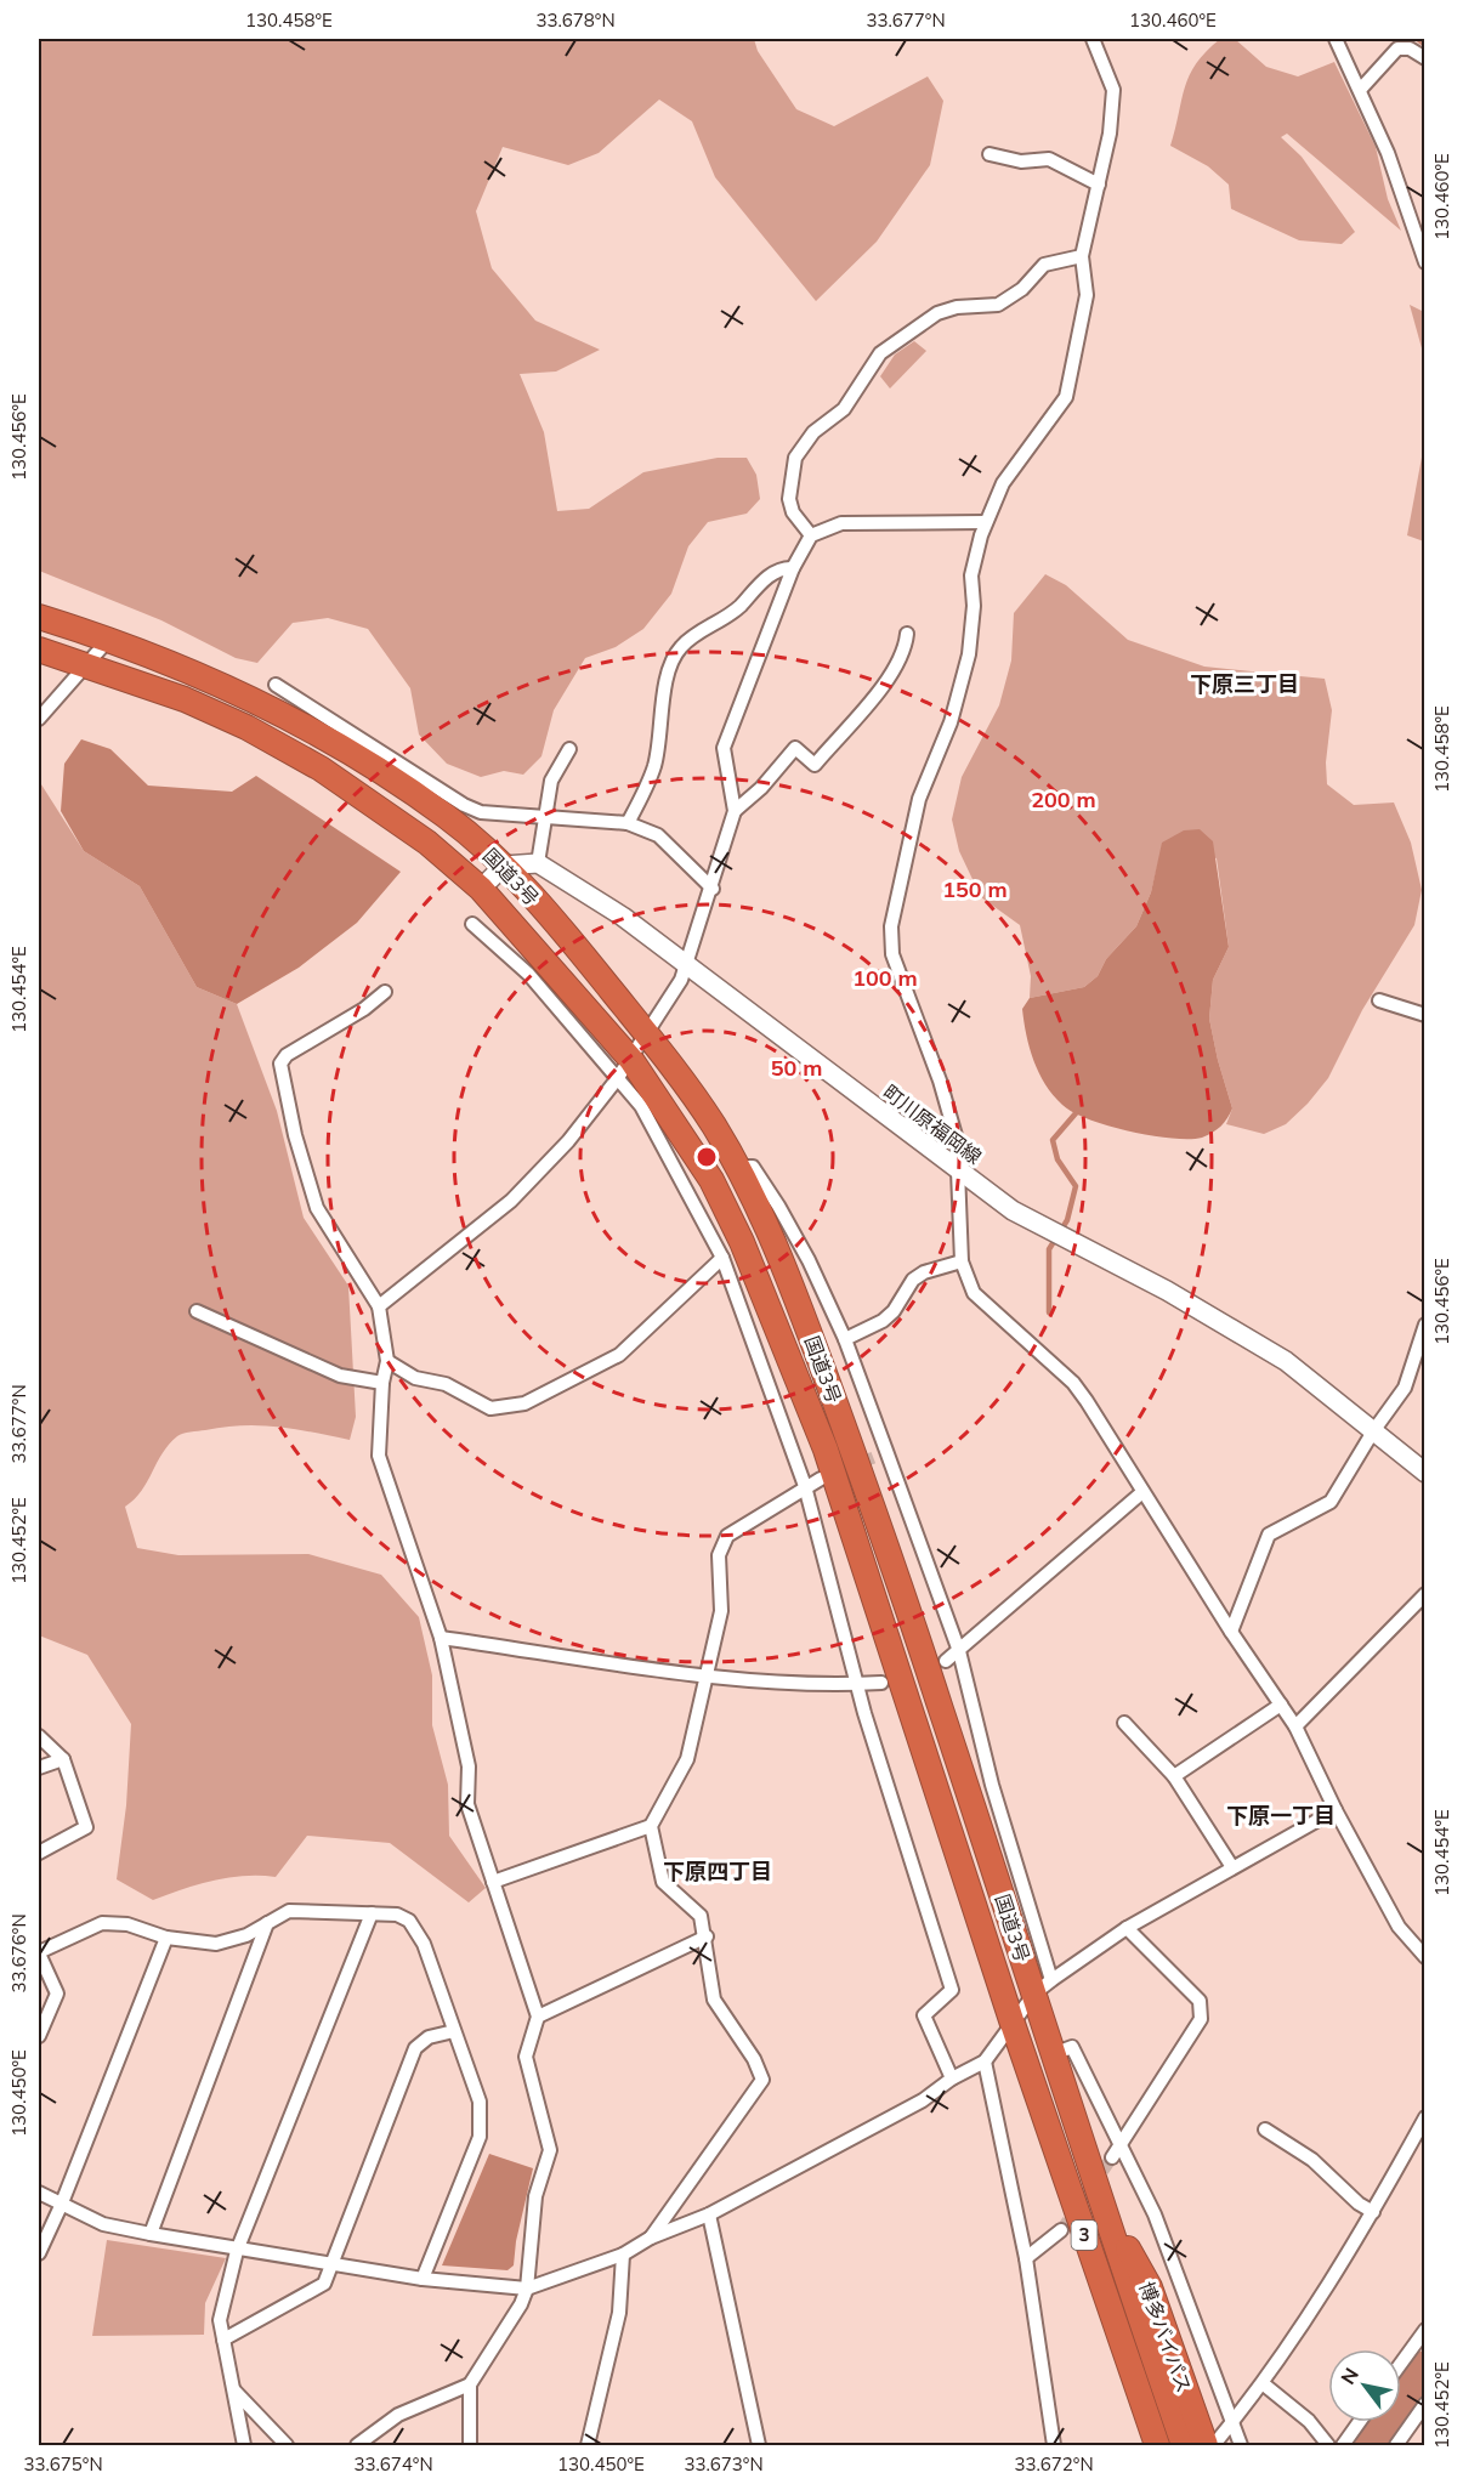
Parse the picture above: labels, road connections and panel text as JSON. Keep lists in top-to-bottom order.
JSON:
{
  "streets": {
    "highway": ["国道3号", "3", "博多バイパス"],
    "main road": ["町川原福岡線"]
  },
  "crossings": [
    ["国道3号", "博多バイパス"]
  ],
  "districts": ["下原三丁目", "下原一丁目", "下原四丁目"],
  "north": "top left",
  "coordinates": [
    "130.458°E",
    "33.678°N",
    "33.677°N",
    "130.460°E",
    "130.456°E",
    "130.454°E",
    "130.452°E",
    "33.676°N",
    "130.450°E",
    "33.675°N",
    "33.674°N",
    "33.673°N",
    "33.672°N"
  ],
  "rings": [
    "200 m",
    "150 m",
    "100 m",
    "50 m"
  ]
}
